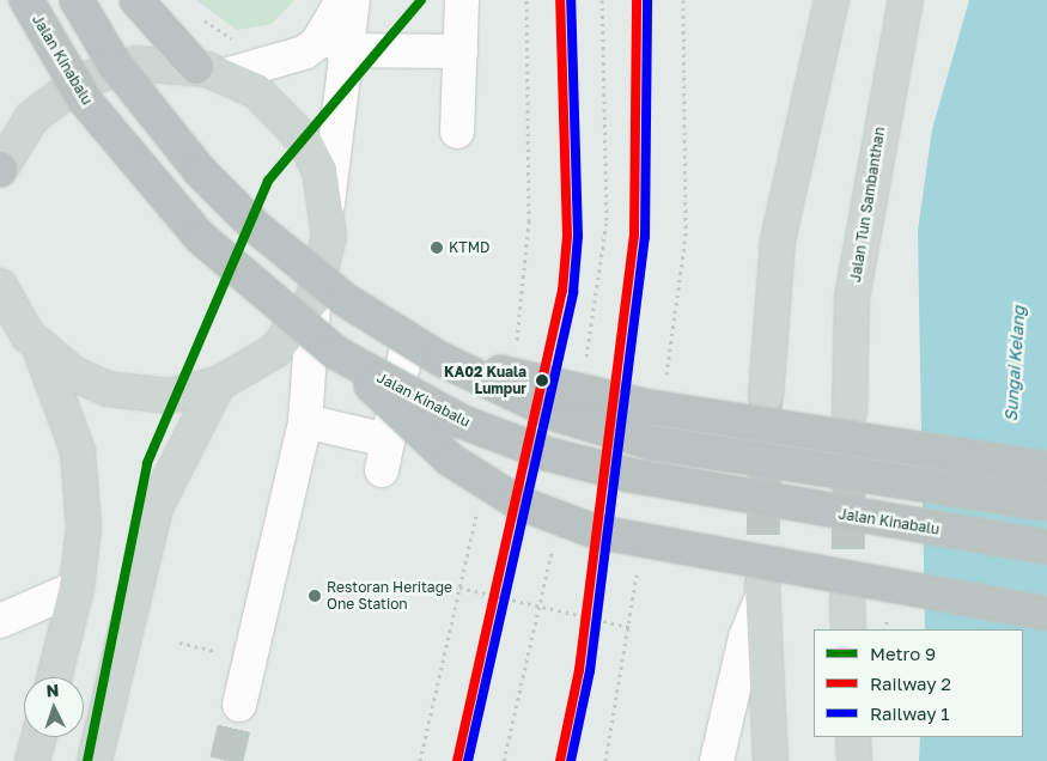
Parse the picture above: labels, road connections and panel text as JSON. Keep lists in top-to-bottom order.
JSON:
{
  "streets": {
    "highway": ["Jalan Kinabalu"],
    "main road": ["Jalan Tun Sambanthan"]
  },
  "water": ["Sungai Kelang"],
  "places": ["KTMD", "KA02 Kuala Lumpur", "Restoran Heritage One Station"],
  "lines": ["metro line 9", "rail line 2", "rail line 1"],
  "legend": ["Metro 9", "Railway 2", "Railway 1"],
  "north": "top"
}
